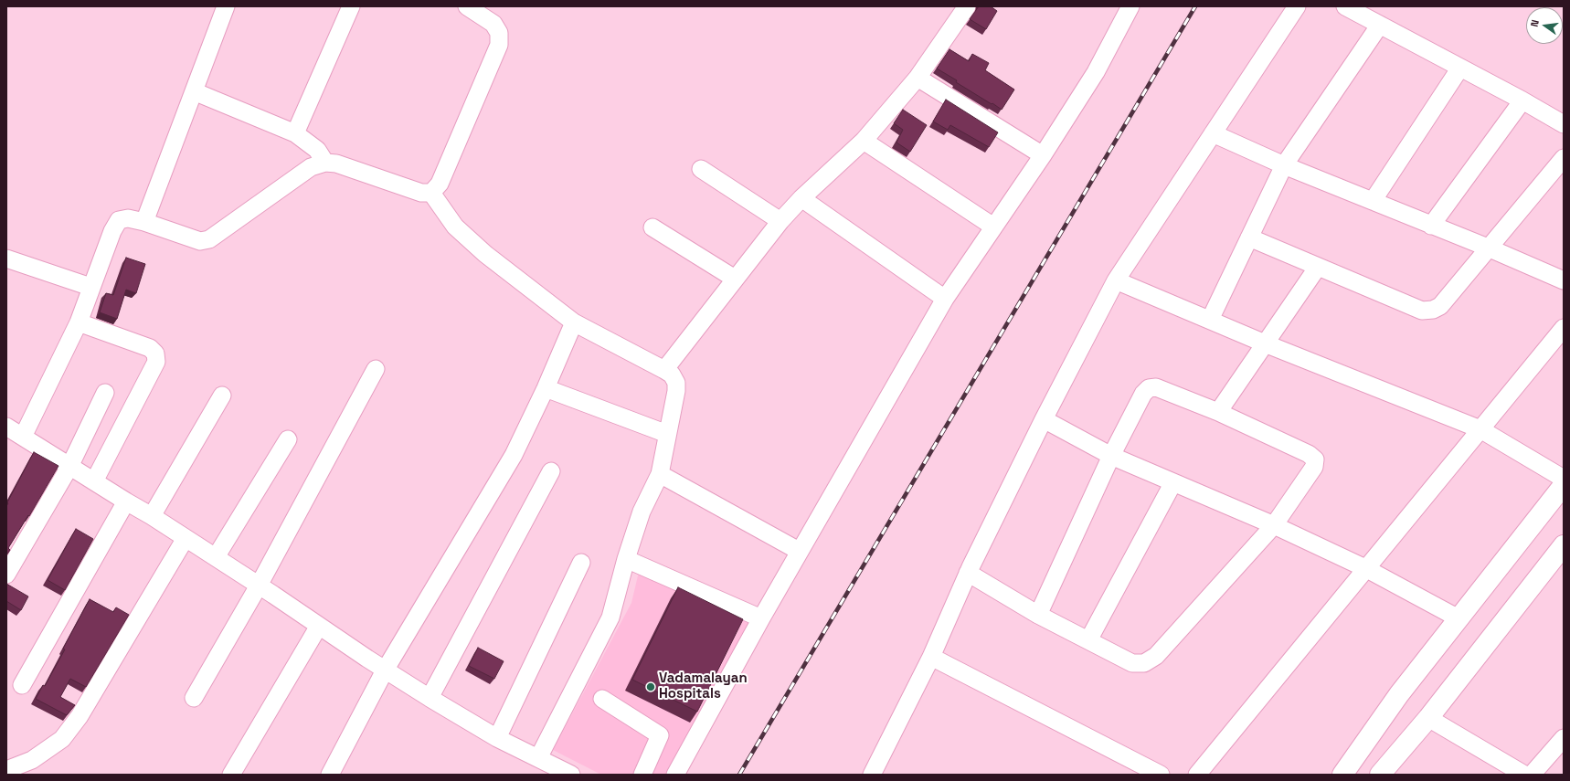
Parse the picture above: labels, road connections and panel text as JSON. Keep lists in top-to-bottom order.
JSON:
{
  "places": ["Vadamalayan Hospitals"],
  "north": "left"
}
